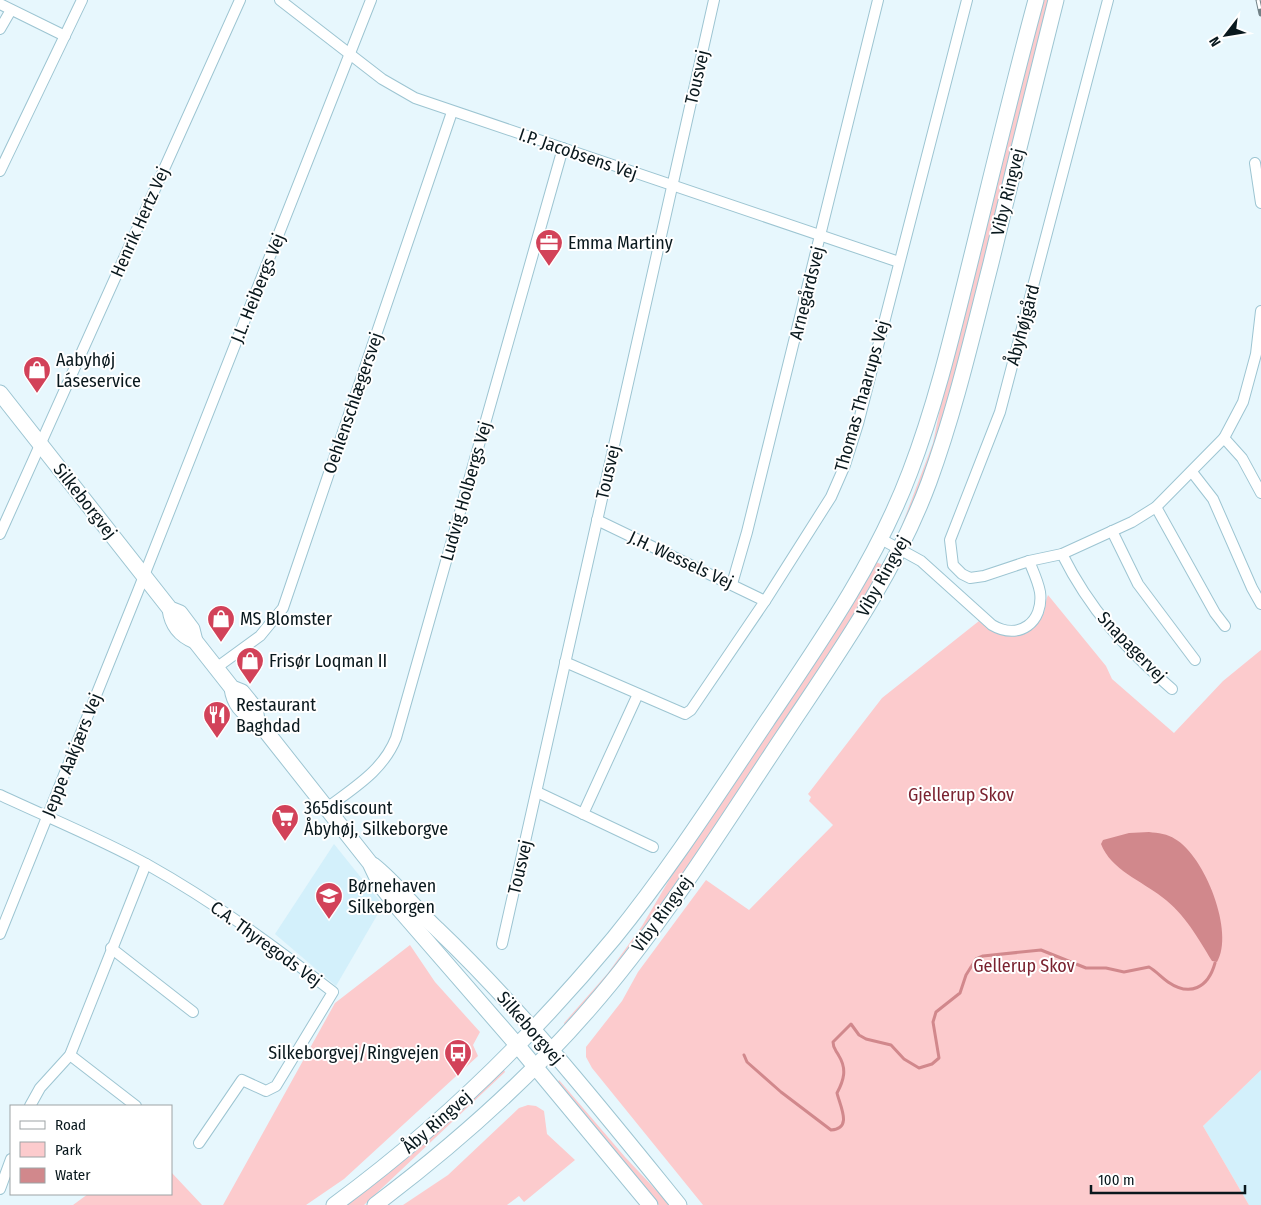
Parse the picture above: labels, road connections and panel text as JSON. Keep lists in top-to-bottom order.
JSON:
{
  "streets": {
    "main road": ["Viby Ringvej", "Silkeborgvej", "Åby Ringvej"],
    "street": [
      "Tousvej",
      "I.P. Jacobsens Vej",
      "Henrik Hertz Vej",
      "J.L. Heibergs Vej",
      "Arnegårdsvej",
      "Åbyhøjgård",
      "Thomas Thaarups Vej",
      "Oehlenschlægersvej",
      "Ludvig Holbergs Vej",
      "J.H. Wessels Vej",
      "Snapagervej",
      "Jeppe Aakjærs Vej",
      "C.A. Thyregods Vej"
    ]
  },
  "crossings": [
    ["Tousvej", "I.P. Jacobsens Vej"],
    ["Tousvej", "Thomas Thaarups Vej"],
    ["Tousvej", "J.H. Wessels Vej"],
    ["I.P. Jacobsens Vej", "J.L. Heibergs Vej"],
    ["I.P. Jacobsens Vej", "Arnegårdsvej"],
    ["I.P. Jacobsens Vej", "Thomas Thaarups Vej"],
    ["I.P. Jacobsens Vej", "Oehlenschlægersvej"],
    ["I.P. Jacobsens Vej", "Ludvig Holbergs Vej"],
    ["Viby Ringvej", "Silkeborgvej"],
    ["Viby Ringvej", "Åby Ringvej"],
    ["Henrik Hertz Vej", "Silkeborgvej"],
    ["J.L. Heibergs Vej", "Silkeborgvej"],
    ["J.L. Heibergs Vej", "Jeppe Aakjærs Vej"],
    ["Arnegårdsvej", "J.H. Wessels Vej"],
    ["Åbyhøjgård", "Snapagervej"],
    ["Thomas Thaarups Vej", "J.H. Wessels Vej"],
    ["Oehlenschlægersvej", "Silkeborgvej"],
    ["Ludvig Holbergs Vej", "Silkeborgvej"],
    ["Silkeborgvej", "Jeppe Aakjærs Vej"],
    ["Silkeborgvej", "Åby Ringvej"],
    ["Jeppe Aakjærs Vej", "C.A. Thyregods Vej"]
  ],
  "parks": ["Gjellerup Skov", "Gellerup Skov"],
  "places": {
    "office": ["Emma Martiny"],
    "shop": ["Aabyhøj Láseservice", "MS Blomster", "Frisør Loqman II"],
    "restaurant": ["Restaurant Baghdad"],
    "supermarket": ["365discount Åbyhøj, Silkeborgve"],
    "school or university": ["Børnehaven Silkeborgen"],
    "bus stop": ["Silkeborgvej/Ringvejen"]
  },
  "legend": ["Road", "Park", "Water"],
  "scale_bar": "100 m",
  "north": "bottom left"
}
